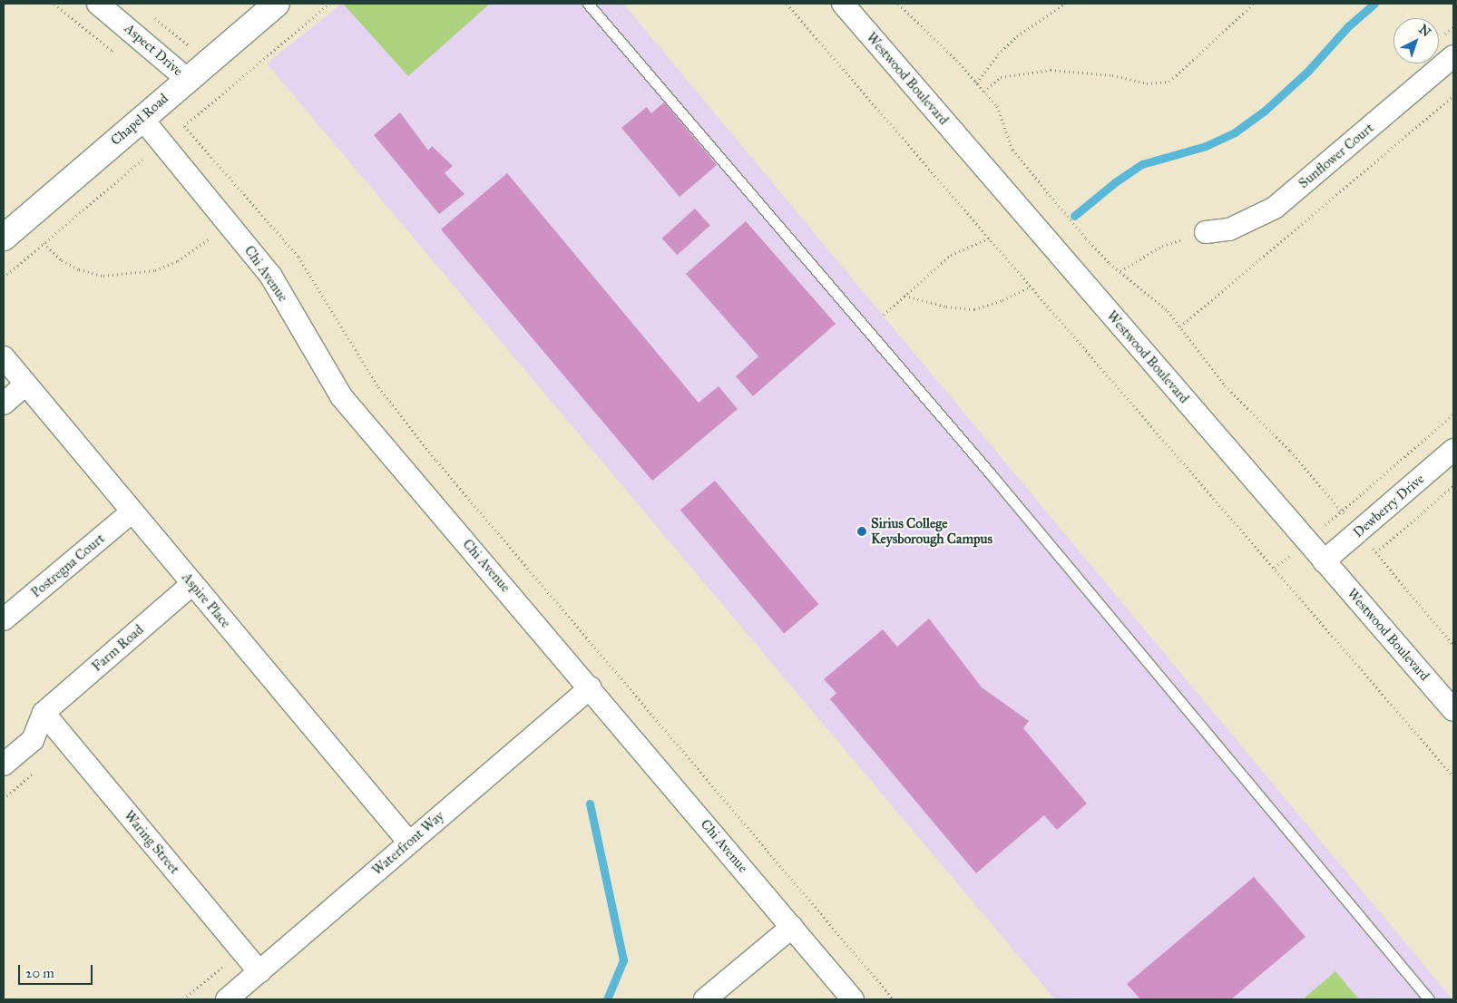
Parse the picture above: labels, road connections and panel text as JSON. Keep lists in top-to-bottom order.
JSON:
{
  "streets": {
    "main road": ["Chapel Road"],
    "street": [
      "Aspect Drive",
      "Westwood Boulevard",
      "Sunflower Court",
      "Chi Avenue",
      "Dewberry Drive",
      "Postregna Court",
      "Aspire Place",
      "Farm Road",
      "Waring Street",
      "Waterfront Way"
    ]
  },
  "crossings": [
    ["Aspect Drive", "Chapel Road"],
    ["Westwood Boulevard", "Dewberry Drive"],
    ["Chapel Road", "Chi Avenue"],
    ["Chi Avenue", "Waterfront Way"],
    ["Postregna Court", "Aspire Place"],
    ["Aspire Place", "Farm Road"],
    ["Aspire Place", "Waterfront Way"],
    ["Farm Road", "Waring Street"],
    ["Waring Street", "Waterfront Way"]
  ],
  "places": ["Sirius College Keysborough Campus"],
  "scale_bar": "20 m",
  "north": "top right"
}
